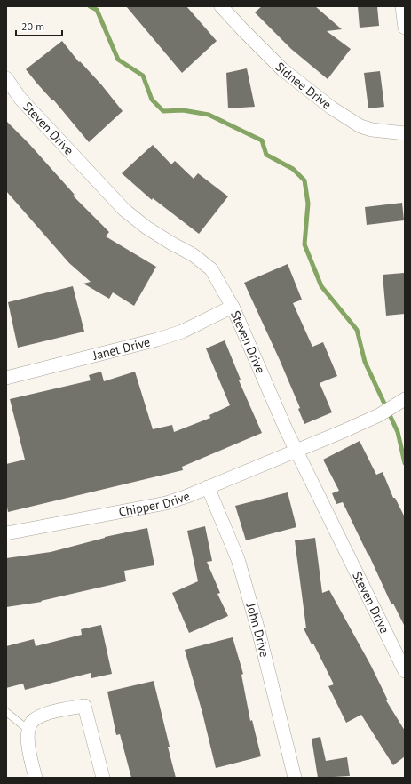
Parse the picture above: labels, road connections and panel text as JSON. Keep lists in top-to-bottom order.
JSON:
{
  "streets": {
    "street": [
      "Sidnee Drive",
      "Steven Drive",
      "Janet Drive",
      "Chipper Drive",
      "John Drive"
    ]
  },
  "crossings": [
    ["Steven Drive", "Janet Drive"],
    ["Steven Drive", "Chipper Drive"],
    ["Chipper Drive", "John Drive"]
  ],
  "scale_bar": "20 m"
}
